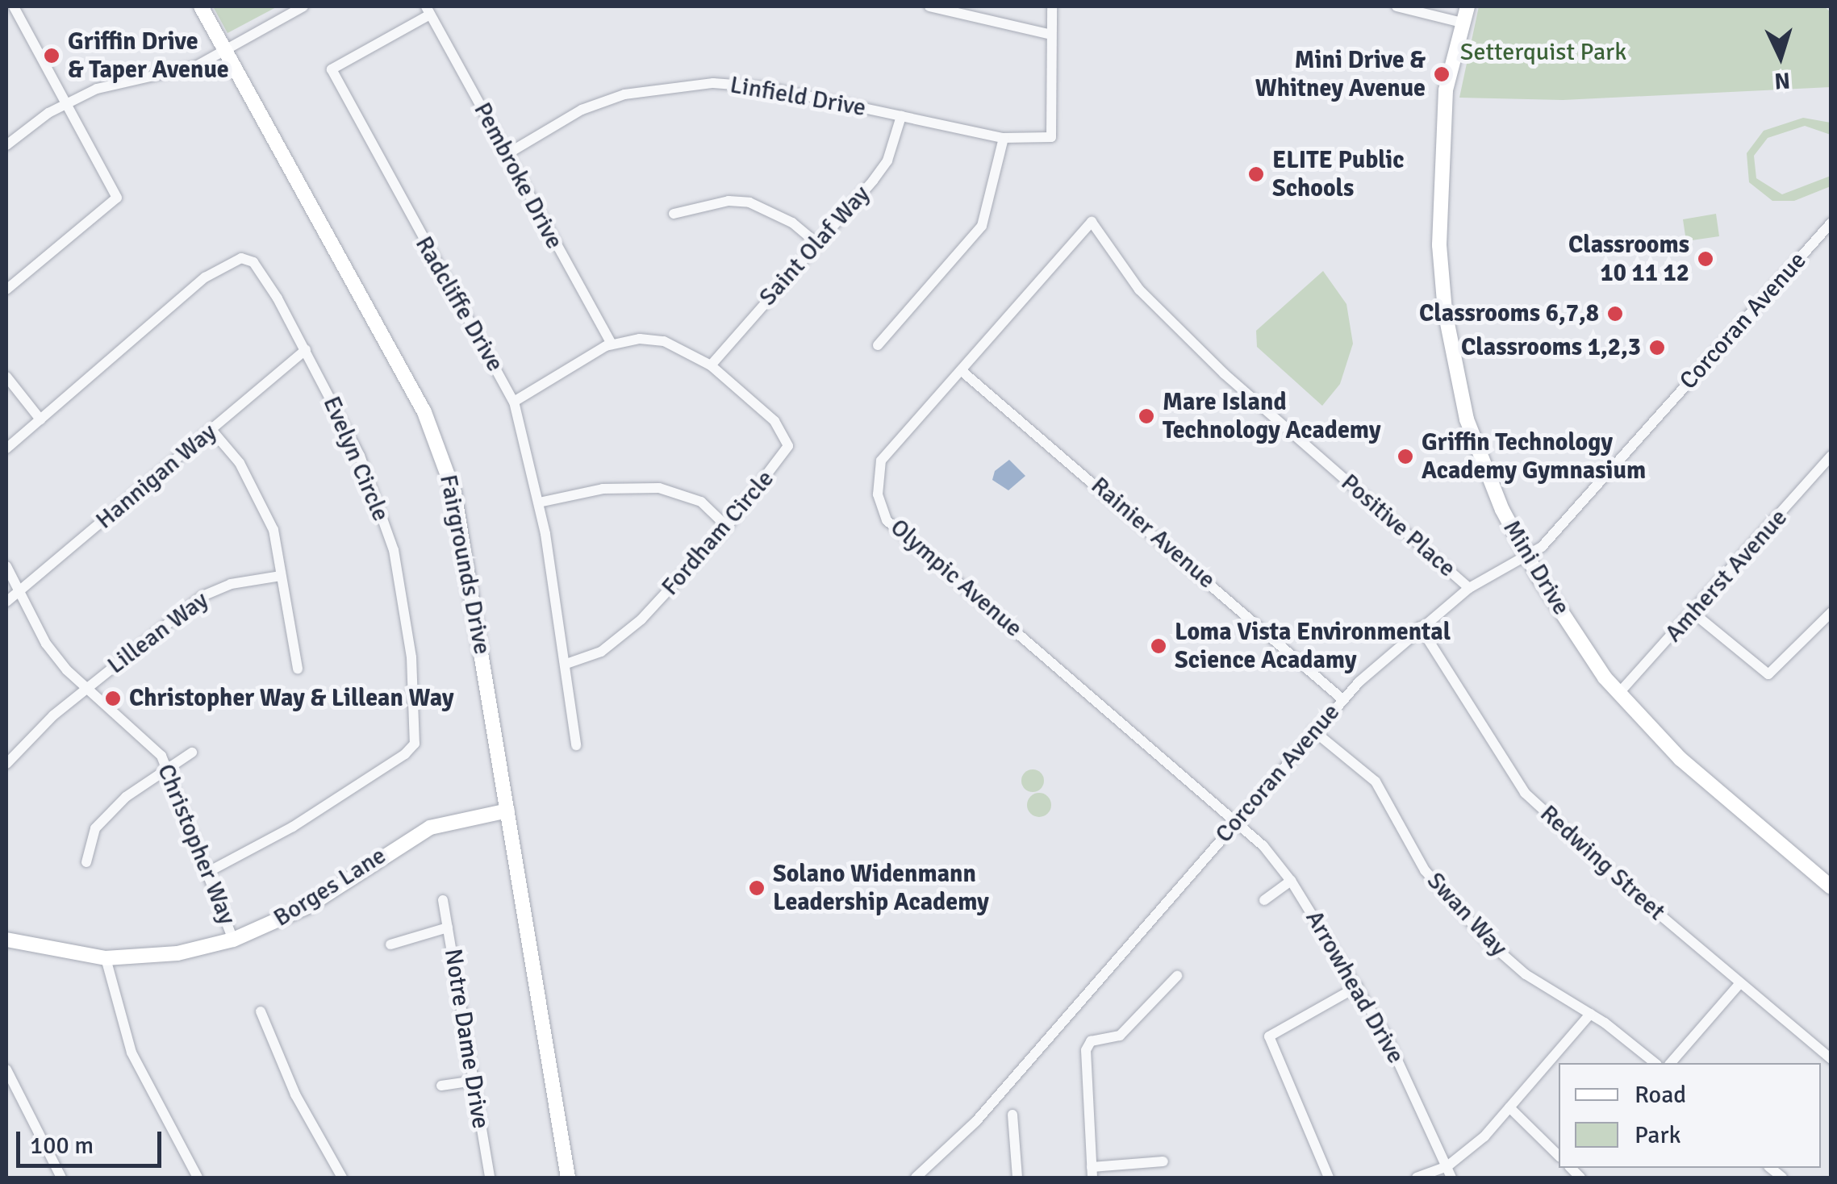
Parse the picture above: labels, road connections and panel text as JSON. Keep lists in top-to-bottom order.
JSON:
{
  "streets": {
    "street": [
      "Linfield Drive",
      "Pembroke Drive",
      "Saint Olaf Way",
      "Radcliffe Drive",
      "Corcoran Avenue",
      "Evelyn Circle",
      "Hannigan Way",
      "Positive Place",
      "Fordham Circle",
      "Rainier Avenue",
      "Fairgrounds Drive",
      "Mini Drive",
      "Amherst Avenue",
      "Olympic Avenue",
      "Lillean Way",
      "Christopher Way",
      "Redwing Street",
      "Borges Lane",
      "Swan Way",
      "Arrowhead Drive",
      "Notre Dame Drive"
    ]
  },
  "crossings": [
    ["Linfield Drive", "Pembroke Drive"],
    ["Linfield Drive", "Saint Olaf Way"],
    ["Pembroke Drive", "Radcliffe Drive"],
    ["Pembroke Drive", "Fordham Circle"],
    ["Saint Olaf Way", "Fordham Circle"],
    ["Radcliffe Drive", "Fordham Circle"],
    ["Corcoran Avenue", "Positive Place"],
    ["Corcoran Avenue", "Rainier Avenue"],
    ["Corcoran Avenue", "Mini Drive"],
    ["Corcoran Avenue", "Olympic Avenue"],
    ["Corcoran Avenue", "Redwing Street"],
    ["Corcoran Avenue", "Swan Way"],
    ["Corcoran Avenue", "Arrowhead Drive"],
    ["Evelyn Circle", "Hannigan Way"],
    ["Evelyn Circle", "Christopher Way"],
    ["Hannigan Way", "Christopher Way"],
    ["Positive Place", "Olympic Avenue"],
    ["Rainier Avenue", "Olympic Avenue"],
    ["Fairgrounds Drive", "Borges Lane"],
    ["Mini Drive", "Amherst Avenue"],
    ["Olympic Avenue", "Arrowhead Drive"],
    ["Lillean Way", "Christopher Way"],
    ["Christopher Way", "Borges Lane"]
  ],
  "parks": ["Setterquist Park"],
  "places": [
    "Griffin Drive & Taper Avenue",
    "Mini Drive & Whitney Avenue",
    "ELITE Public Schools",
    "Classrooms 10 11 12",
    "Classrooms 6,7,8",
    "Classrooms 1,2,3",
    "Mare Island Technology Academy",
    "Griffin Technology Academy Gymnasium",
    "Loma Vista Environmental Science Acadamy",
    "Christopher Way & Lillean Way",
    "Solano Widenmann Leadership Academy"
  ],
  "legend": ["Road", "Park"],
  "scale_bar": "100 m",
  "north": "bottom"
}
